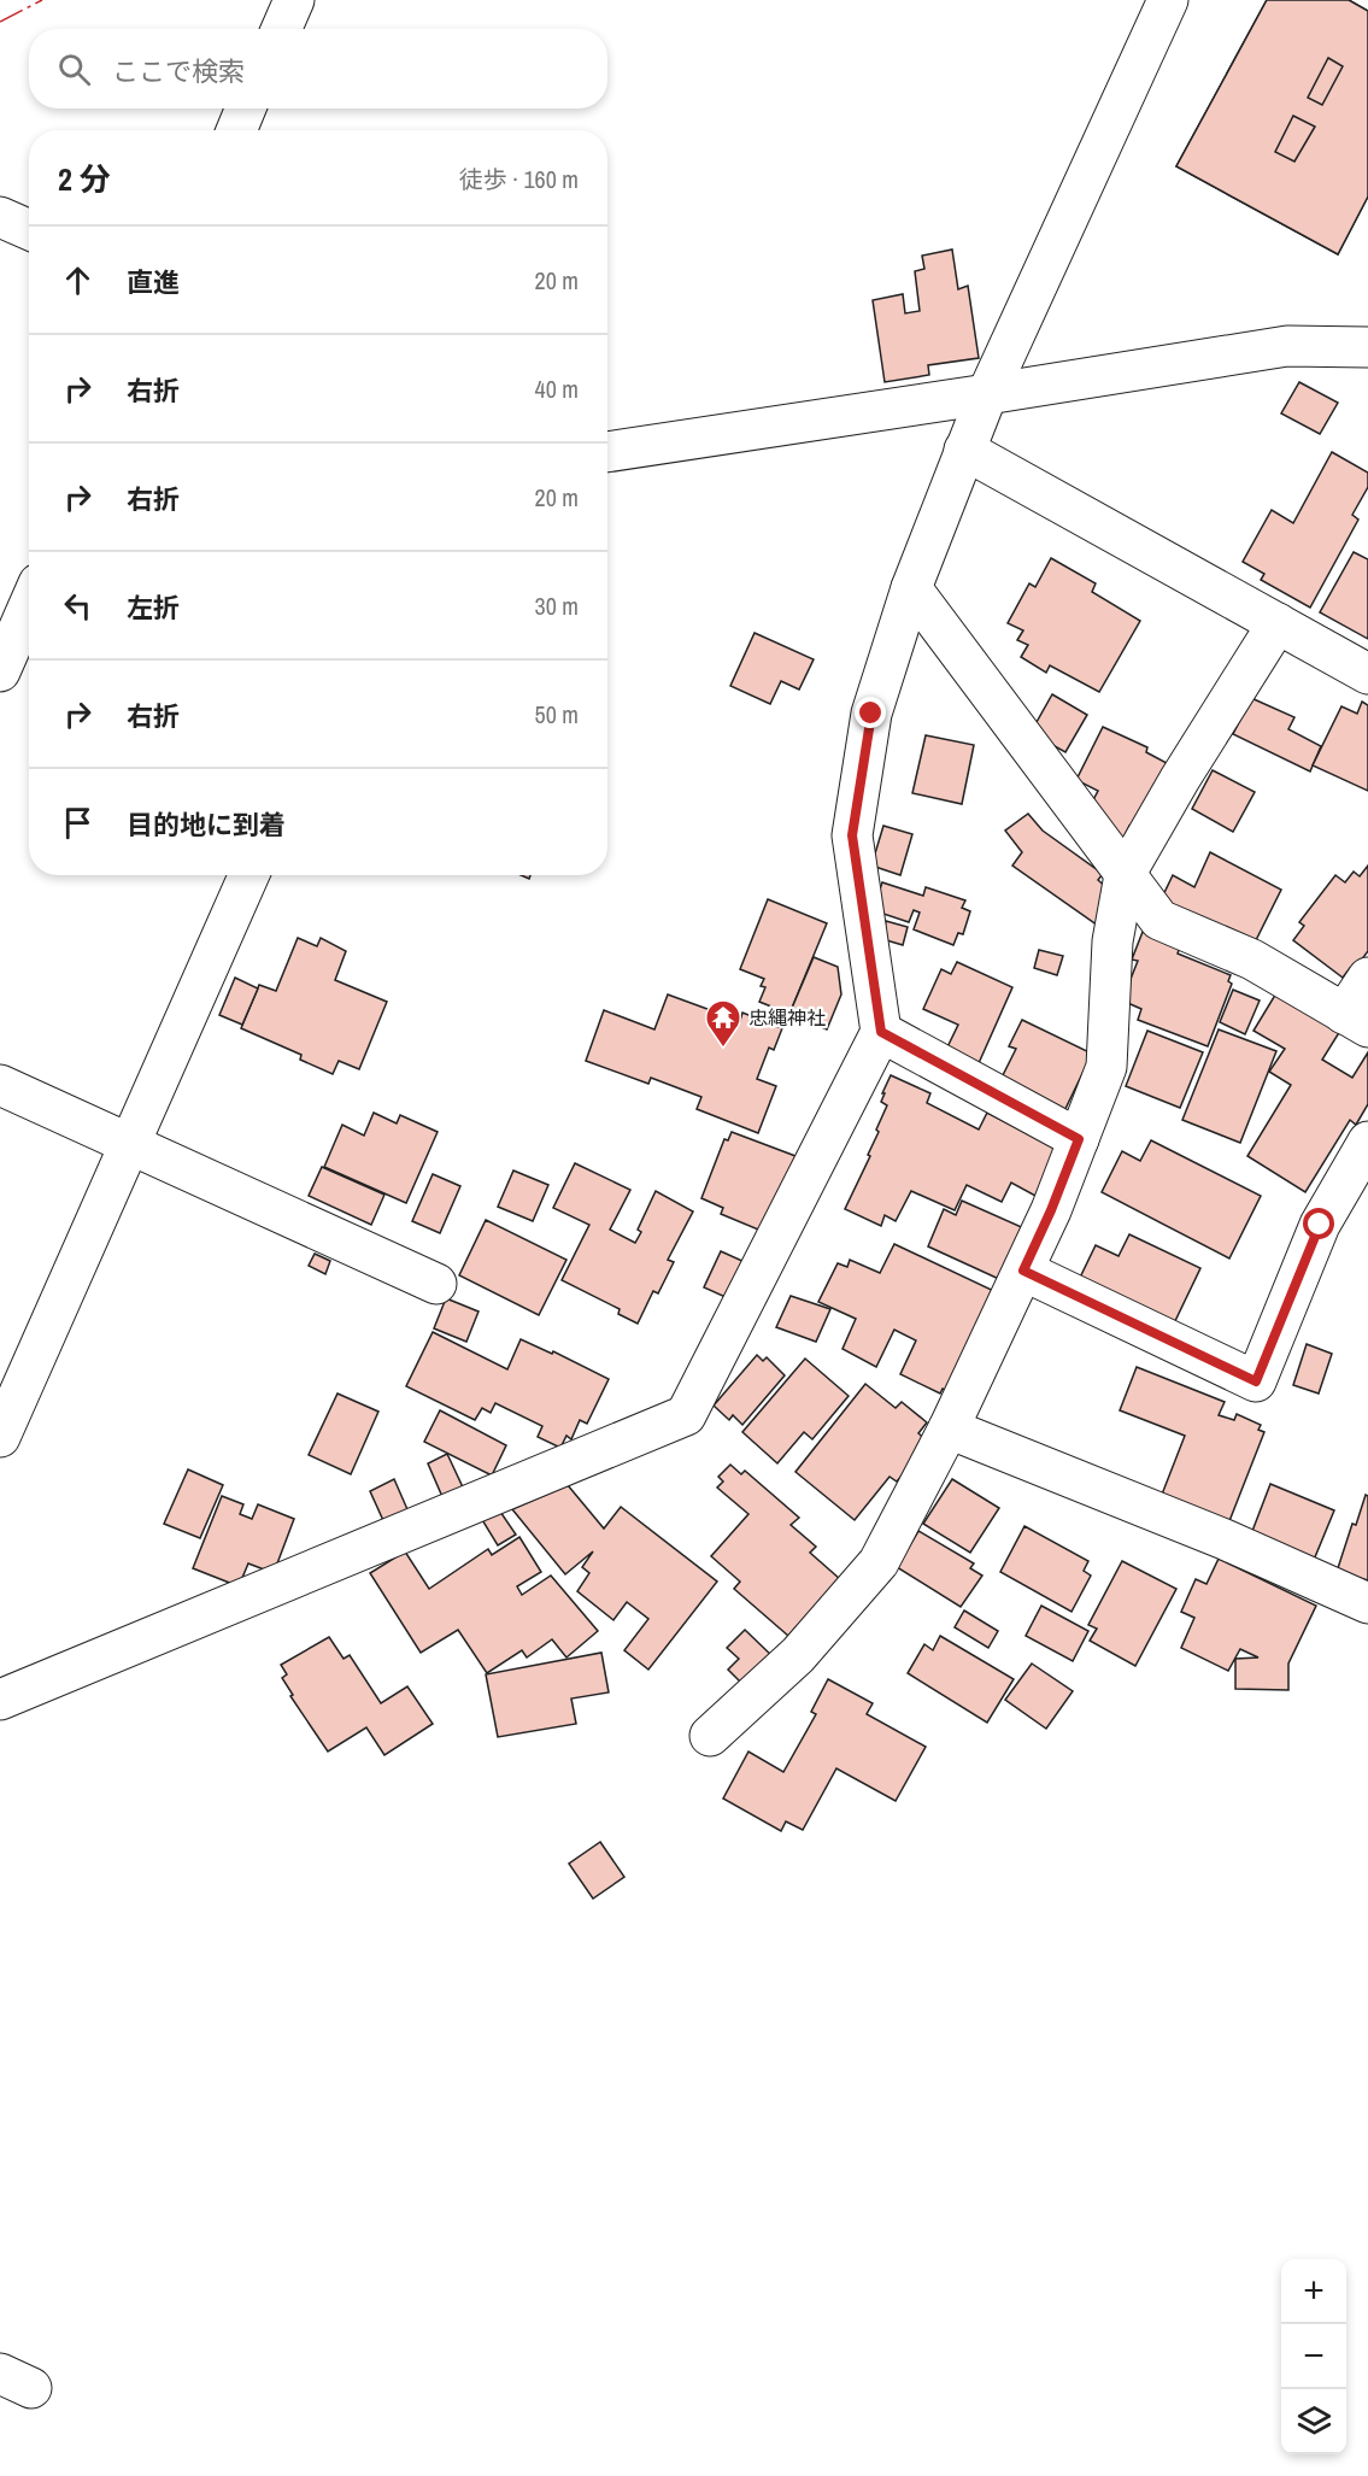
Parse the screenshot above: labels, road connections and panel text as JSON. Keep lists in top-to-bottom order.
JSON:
{
  "places": {
    "temple": ["忠縄神社"]
  },
  "page": {
    "search": "ここで検索",
    "heading": ["2 分", "徒歩 · 160 m"],
    "list": [
      ["直進", "20 m"],
      ["右折", "40 m"],
      ["右折", "20 m"],
      ["左折", "30 m"],
      ["右折", "50 m"],
      "目的地に到着"
    ],
    "map_buttons": ["+", "−"]
  }
}
